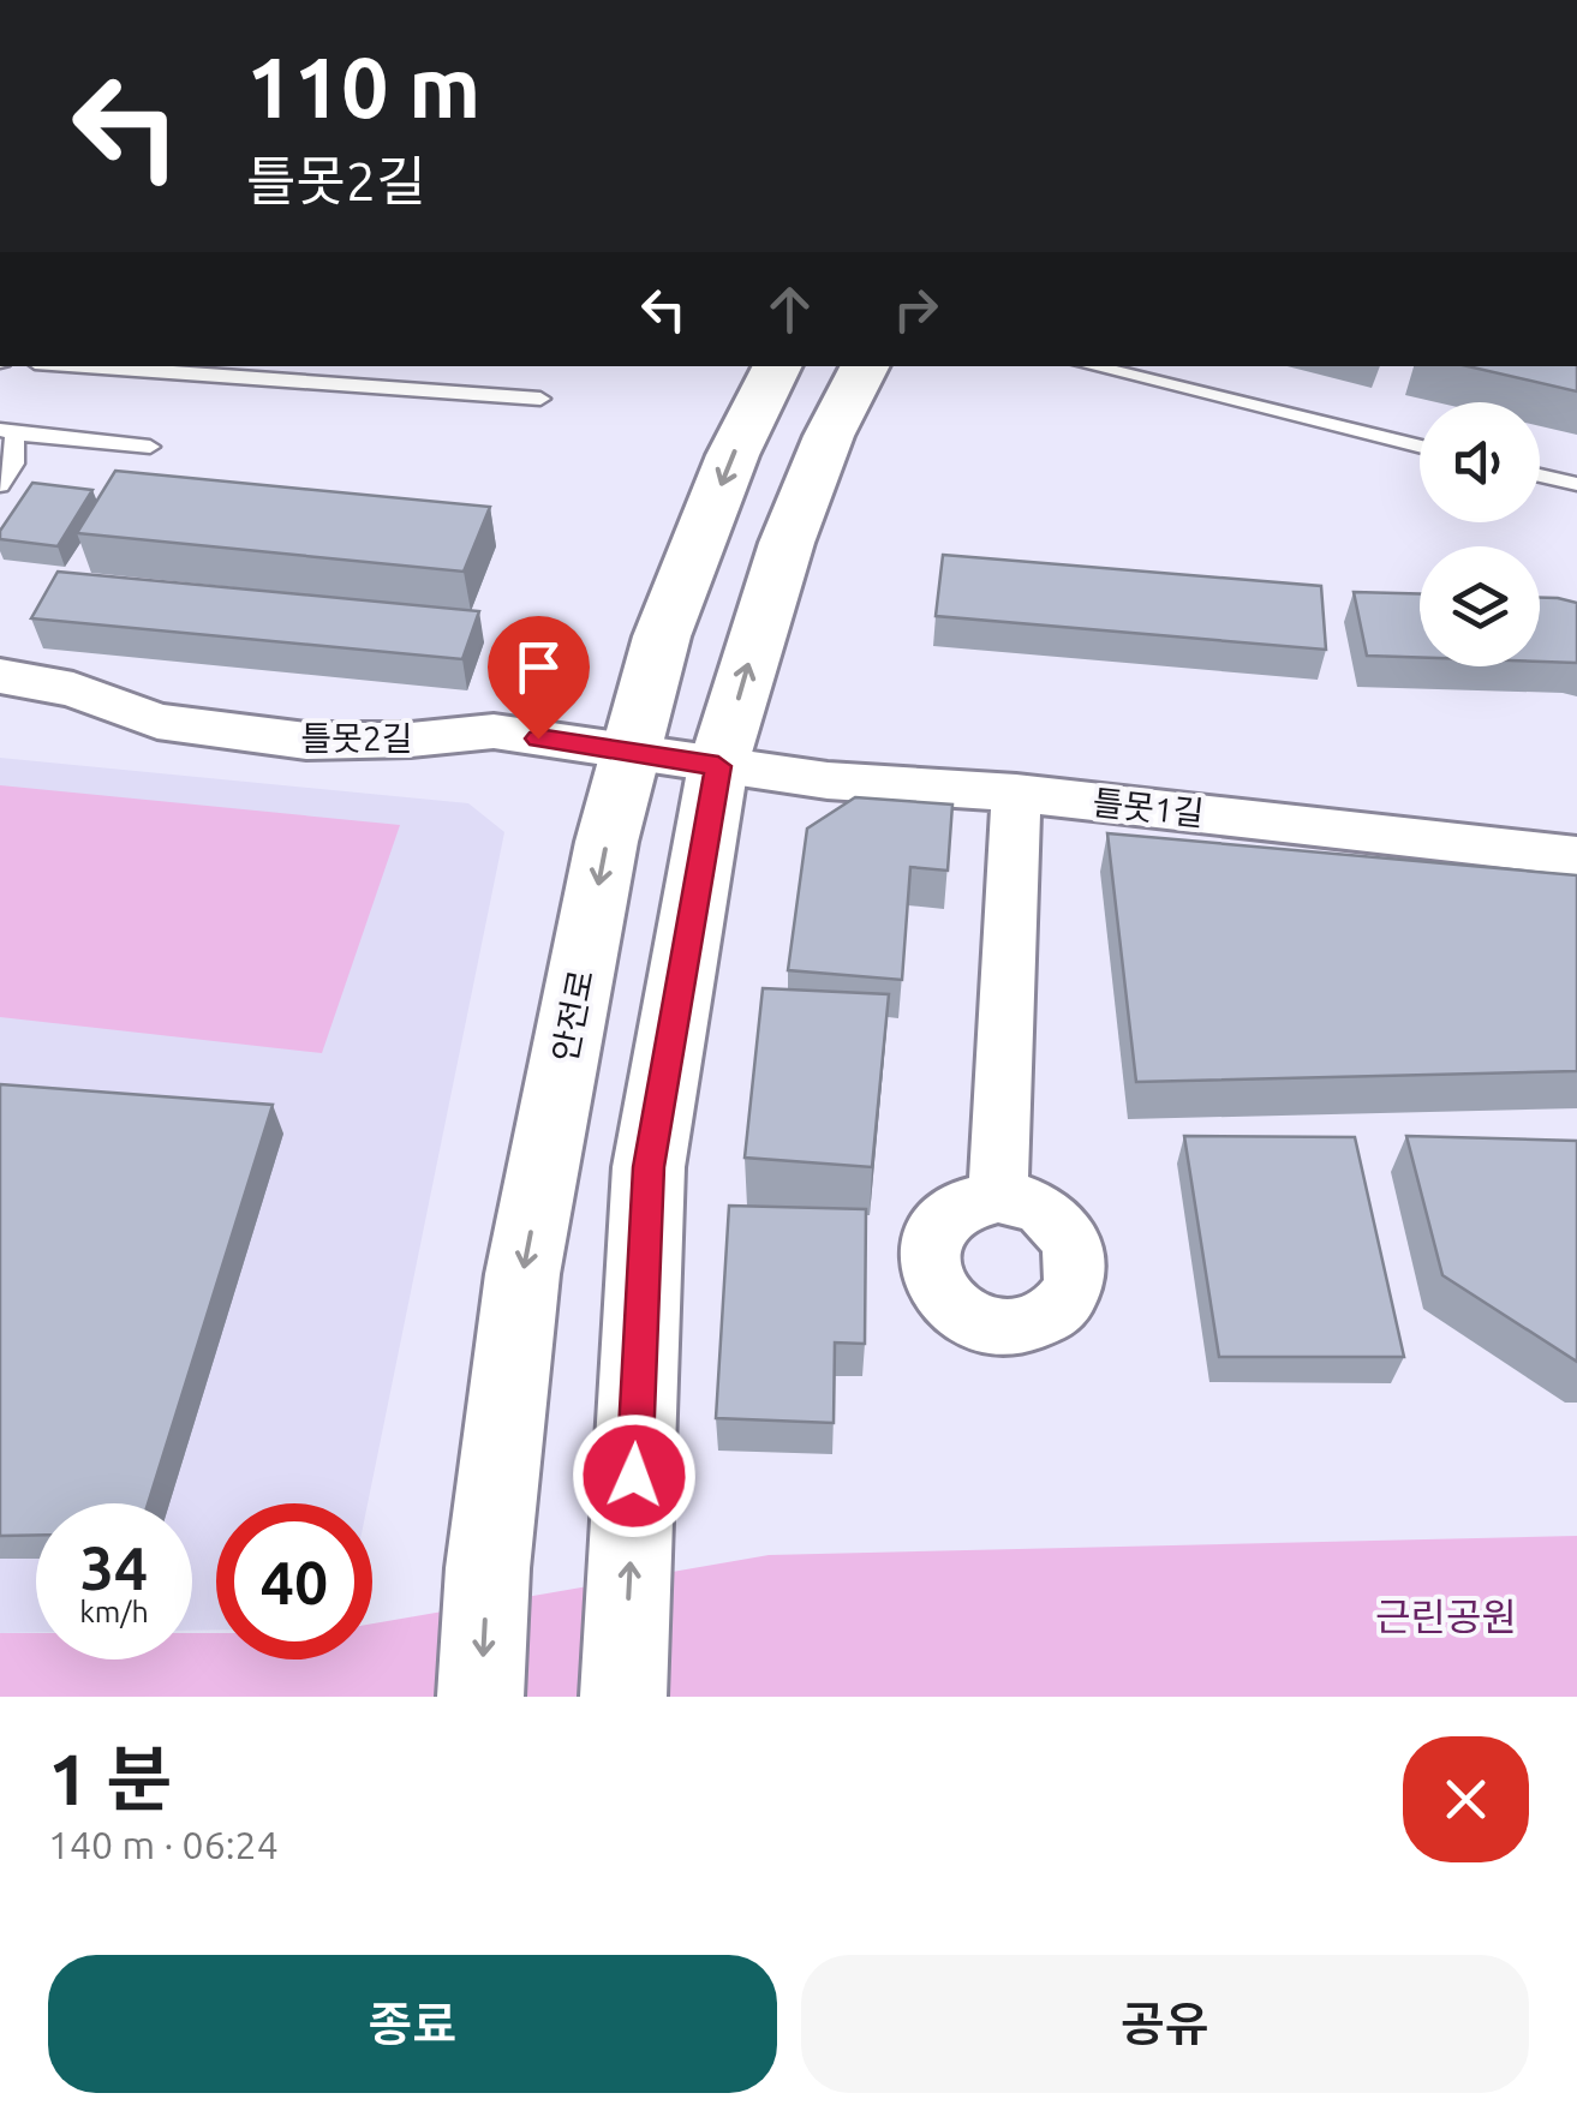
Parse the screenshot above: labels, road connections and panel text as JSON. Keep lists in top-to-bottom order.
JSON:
{
  "streets": {
    "street": ["틀못2길", "틀못1길", "안전로"]
  },
  "crossings": [
    ["틀못2길", "틀못1길"],
    ["틀못2길", "안전로"]
  ],
  "parks": ["근린공원"],
  "page": {
    "turn": ["110 m", "틀못2길"],
    "speed": "34 km/h",
    "limit": "40",
    "heading": ["1 분", "140 m · 06:24"],
    "buttons": ["종료", "공유"]
  }
}
